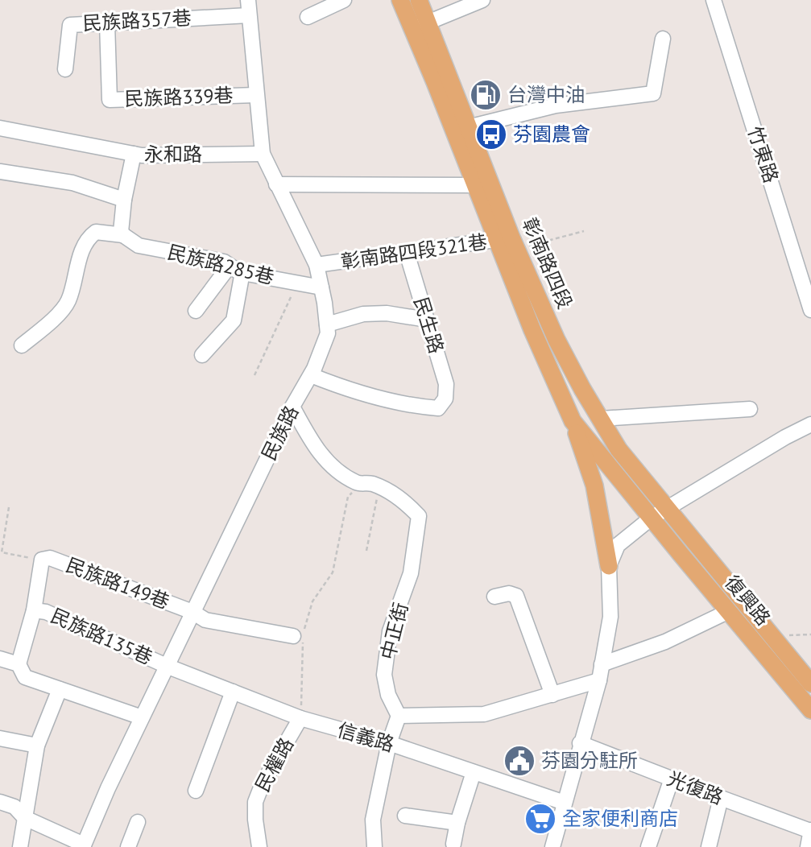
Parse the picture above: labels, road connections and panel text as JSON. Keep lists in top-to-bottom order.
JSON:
{
  "streets": {
    "main road": ["彰南路四段", "復興路"],
    "street": [
      "民族路357巷",
      "民族路339巷",
      "永和路",
      "竹東路",
      "彰南路四段321巷",
      "民族路285巷",
      "民生路",
      "民族路",
      "民族路149巷",
      "中正街",
      "民族路135巷",
      "信義路",
      "民權路",
      "光復路"
    ]
  },
  "crossings": [
    ["民族路357巷", "民族路339巷"],
    ["民族路357巷", "民族路"],
    ["民族路339巷", "民族路"],
    ["永和路", "民族路285巷"],
    ["永和路", "民族路"],
    ["彰南路四段321巷", "彰南路四段"],
    ["彰南路四段321巷", "民生路"],
    ["彰南路四段321巷", "民族路"],
    ["彰南路四段", "復興路"],
    ["民族路285巷", "民族路"],
    ["民生路", "民族路"],
    ["民族路", "民族路149巷"],
    ["民族路", "民族路135巷"],
    ["民族路", "信義路"],
    ["民族路135巷", "信義路"],
    ["信義路", "民權路"]
  ],
  "places": {
    "fuel station": ["台灣中油"],
    "bus stop": ["芬園農會"],
    "public building": ["芬園分駐所"],
    "supermarket": ["全家便利商店"]
  }
}
